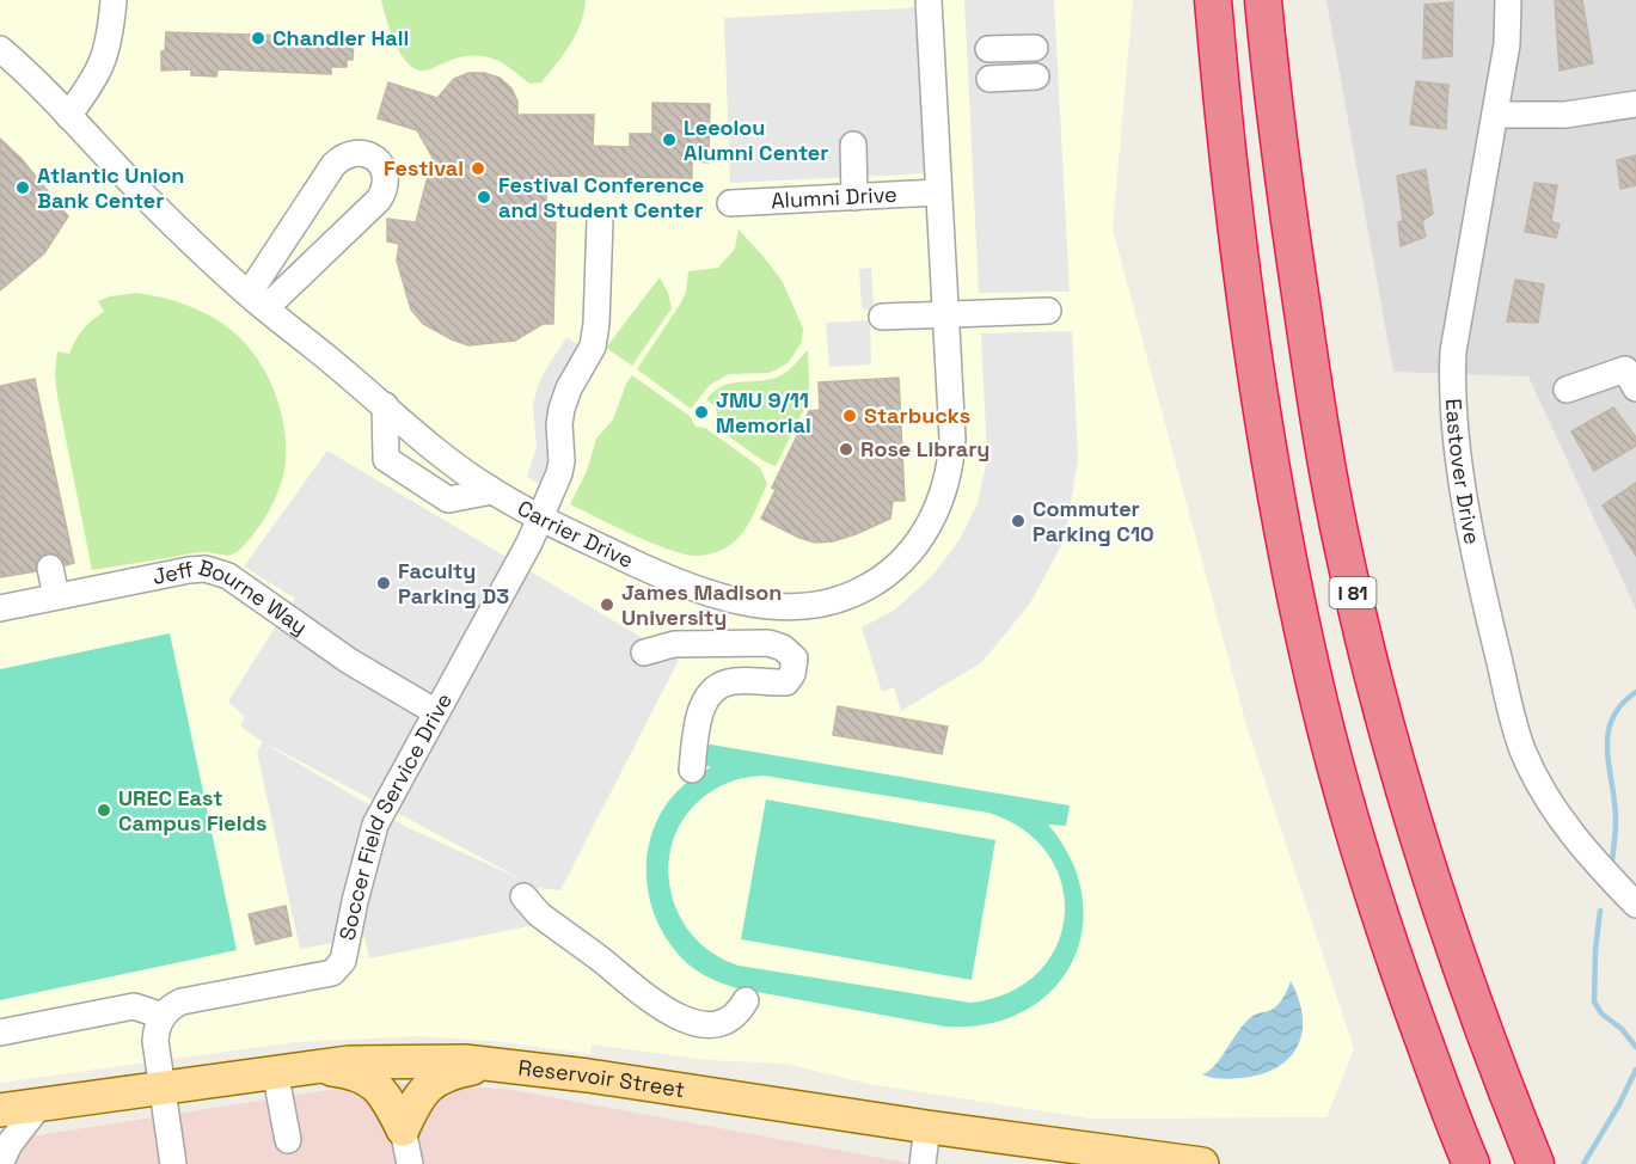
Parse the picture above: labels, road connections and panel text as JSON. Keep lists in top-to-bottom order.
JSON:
{
  "streets": {
    "highway": ["I 81"],
    "main road": ["Reservoir Street"],
    "street": [
      "Alumni Drive",
      "Eastover Drive",
      "Carrier Drive",
      "Jeff Bourne Way",
      "Soccer Field Service Drive"
    ]
  },
  "crossings": [
    ["Alumni Drive", "Carrier Drive"],
    ["Carrier Drive", "Soccer Field Service Drive"],
    ["Jeff Bourne Way", "Soccer Field Service Drive"]
  ],
  "places": [
    "Chandler Hall",
    "Leeolou Alumni Center",
    "Festival",
    "Atlantic Union Bank Center",
    "Festival Conference and Student Center",
    "JMU 9/11 Memorial",
    "Starbucks",
    "Rose Library",
    "Commuter Parking C10",
    "Faculty Parking D3",
    "James Madison University",
    "UREC East Campus Fields"
  ]
}
